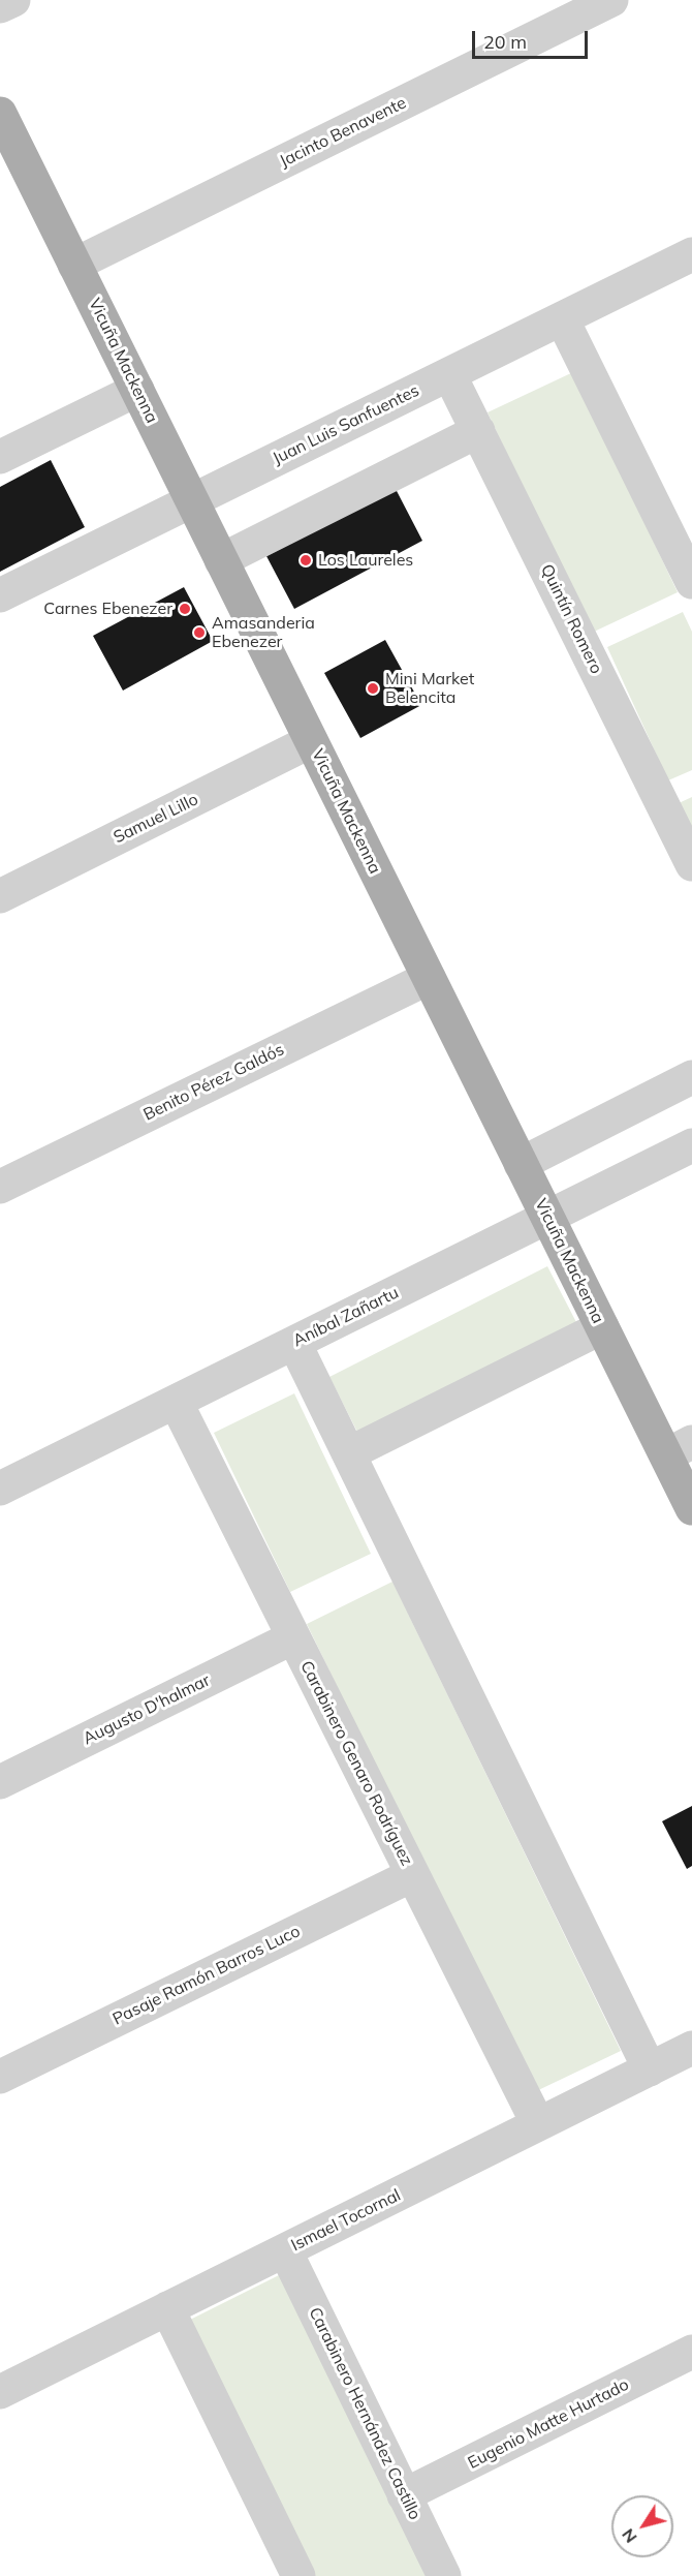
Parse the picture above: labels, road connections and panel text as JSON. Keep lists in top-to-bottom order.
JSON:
{
  "streets": {
    "main road": ["Vicuña Mackenna"],
    "street": [
      "Jacinto Benavente",
      "Juan Luis Sanfuentes",
      "Quintín Romero",
      "Samuel Lillo",
      "Benito Pérez Galdós",
      "Aníbal Zañartu",
      "Augusto D'halmar",
      "Carabinero Genaro Rodríguez",
      "Pasaje Ramón Barros Luco",
      "Ismael Tocornal",
      "Carabinero Hernández Castillo",
      "Eugenio Matte Hurtado"
    ]
  },
  "crossings": [
    ["Jacinto Benavente", "Vicuña Mackenna"],
    ["Vicuña Mackenna", "Juan Luis Sanfuentes"],
    ["Vicuña Mackenna", "Samuel Lillo"],
    ["Vicuña Mackenna", "Benito Pérez Galdós"],
    ["Vicuña Mackenna", "Aníbal Zañartu"],
    ["Juan Luis Sanfuentes", "Quintín Romero"],
    ["Aníbal Zañartu", "Carabinero Genaro Rodríguez"],
    ["Augusto D'halmar", "Carabinero Genaro Rodríguez"],
    ["Carabinero Genaro Rodríguez", "Pasaje Ramón Barros Luco"],
    ["Carabinero Genaro Rodríguez", "Ismael Tocornal"],
    ["Ismael Tocornal", "Carabinero Hernández Castillo"],
    ["Carabinero Hernández Castillo", "Eugenio Matte Hurtado"]
  ],
  "places": [
    "Los Laureles",
    "Carnes Ebenezer",
    "Amasanderia Ebenezer",
    "Mini Market Belencita"
  ],
  "scale_bar": "20 m",
  "north": "bottom left"
}
